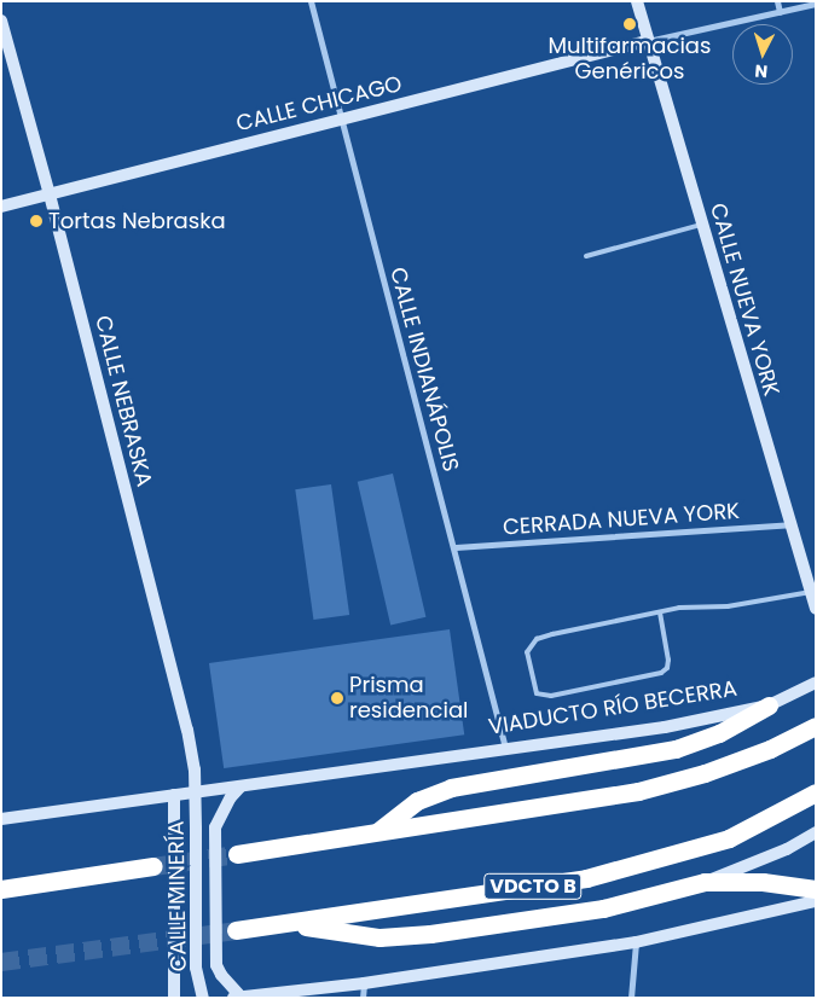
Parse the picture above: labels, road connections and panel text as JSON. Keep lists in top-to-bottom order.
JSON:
{
  "streets": {
    "highway": ["VDCTO B"],
    "street": [
      "CALLE CHICAGO",
      "CALLE NUEVA YORK",
      "CALLE INDIANÁPOLIS",
      "CALLE NEBRASKA",
      "CERRADA NUEVA YORK",
      "VIADUCTO RÍO BECERRA",
      "CALLE MINERÍA"
    ]
  },
  "crossings": [
    ["CALLE CHICAGO", "CALLE NUEVA YORK"],
    ["CALLE CHICAGO", "CALLE INDIANÁPOLIS"],
    ["CALLE CHICAGO", "CALLE NEBRASKA"],
    ["CALLE NUEVA YORK", "CERRADA NUEVA YORK"],
    ["CALLE INDIANÁPOLIS", "CERRADA NUEVA YORK"],
    ["CALLE INDIANÁPOLIS", "VIADUCTO RÍO BECERRA"],
    ["CALLE NEBRASKA", "VIADUCTO RÍO BECERRA"],
    ["CALLE NEBRASKA", "CALLE MINERÍA"],
    ["VIADUCTO RÍO BECERRA", "CALLE MINERÍA"]
  ],
  "places": ["Multifarmacias Genéricos", "Tortas Nebraska", "Prisma residencial"],
  "north": "bottom"
}
